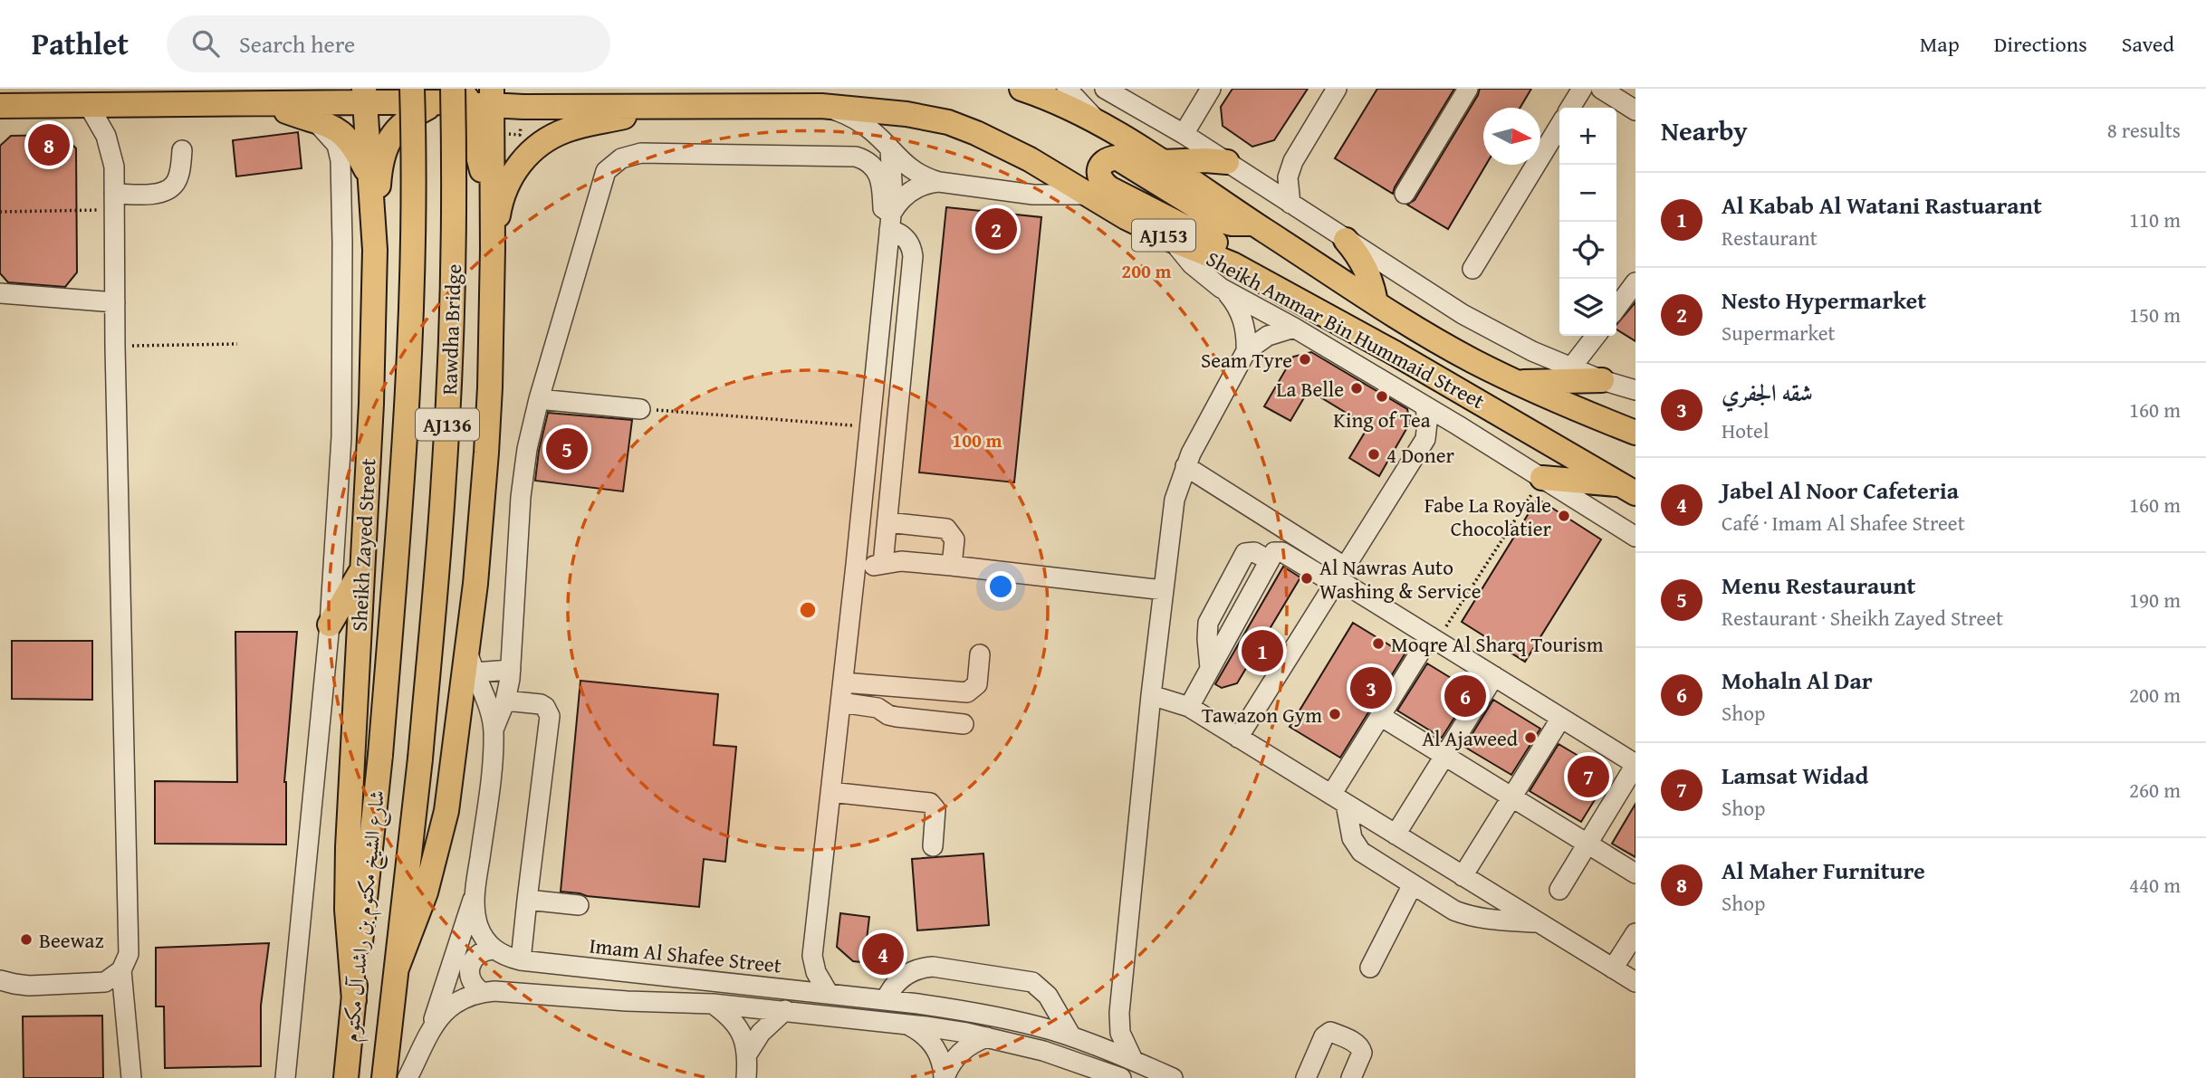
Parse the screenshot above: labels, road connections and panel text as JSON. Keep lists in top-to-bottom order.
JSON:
{
  "streets": {
    "main road": [
      "AJ153",
      "Rawdha Bridge",
      "Sheikh Ammar Bin Hummaid Street",
      "AJ136",
      "Sheikh Zayed Street",
      "شارع الشيخ مكتوم بن راشد آل مكتوم"
    ],
    "street": ["Imam Al Shafee Street"]
  },
  "crossings": [
    ["Rawdha Bridge", "Sheikh Ammar Bin Hummaid Street"],
    ["Rawdha Bridge", "شارع الشيخ مكتوم بن راشد آل مكتوم"],
    ["Sheikh Ammar Bin Hummaid Street", "Sheikh Zayed Street"],
    ["Sheikh Zayed Street", "شارع الشيخ مكتوم بن راشد آل مكتوم"]
  ],
  "places": [
    "Seam Tyre",
    "La Belle",
    "King of Tea",
    "4 Doner",
    "Fabe La Royale Chocolatier",
    "Al Nawras Auto Washing & Service",
    "Moqre Al Sharq Tourism",
    "Tawazon Gym",
    "Al Ajaweed",
    "Beewaz"
  ],
  "north": "right",
  "page": {
    "header": "Pathlet",
    "search": "Search here",
    "nav": ["Map", "Directions", "Saved"],
    "heading": ["Nearby", "8 results"],
    "map_buttons": ["+", "−"],
    "pins": [
      "8",
      "2",
      "5",
      "1",
      "3",
      "6",
      "7",
      "4"
    ],
    "list": [
      {
        "mark": "1",
        "name": "Al Kabab Al Watani Rastuarant",
        "note": "Restaurant",
        "value": "110 m"
      },
      {
        "mark": "2",
        "name": "Nesto Hypermarket",
        "note": "Supermarket",
        "value": "150 m"
      },
      {
        "mark": "3",
        "name": "شقه الجفري",
        "note": "Hotel",
        "value": "160 m"
      },
      {
        "mark": "4",
        "name": "Jabel Al Noor Cafeteria",
        "note": "Café · Imam Al Shafee Street",
        "value": "160 m"
      },
      {
        "mark": "5",
        "name": "Menu Restauraunt",
        "note": "Restaurant · Sheikh Zayed Street",
        "value": "190 m"
      },
      {
        "mark": "6",
        "name": "Mohaln Al Dar",
        "note": "Shop",
        "value": "200 m"
      },
      {
        "mark": "7",
        "name": "Lamsat Widad",
        "note": "Shop",
        "value": "260 m"
      },
      {
        "mark": "8",
        "name": "Al Maher Furniture",
        "note": "Shop",
        "value": "440 m"
      }
    ]
  },
  "rings": ["200 m", "100 m"]
}
